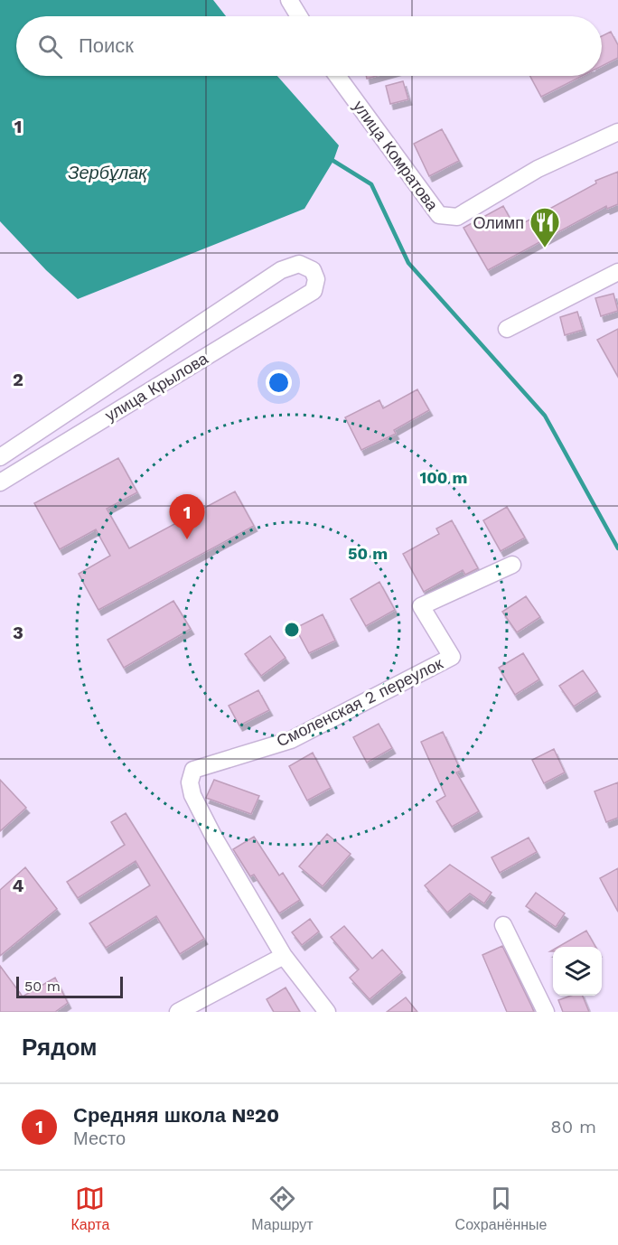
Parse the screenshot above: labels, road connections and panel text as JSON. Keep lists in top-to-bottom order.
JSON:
{
  "streets": {
    "street": ["улица Комратова", "улица Крылова", "Смоленская 2 переулок"]
  },
  "water": ["Зербұлақ"],
  "places": {
    "restaurant": ["Олимп"]
  },
  "scale_bar": "50 m",
  "page": {
    "search": "Поиск",
    "pins": "1",
    "scale": "50 m",
    "heading": "Рядом",
    "list": [
      {
        "mark": "1",
        "name": "Средняя школа №20",
        "note": "Место",
        "value": "80 m"
      }
    ],
    "nav": ["Карта", "Маршрут", "Сохранённые"]
  },
  "grid": {
    "rows": [
      "1",
      "2",
      "3",
      "4"
    ]
  },
  "rings": ["100 m", "50 m"]
}
